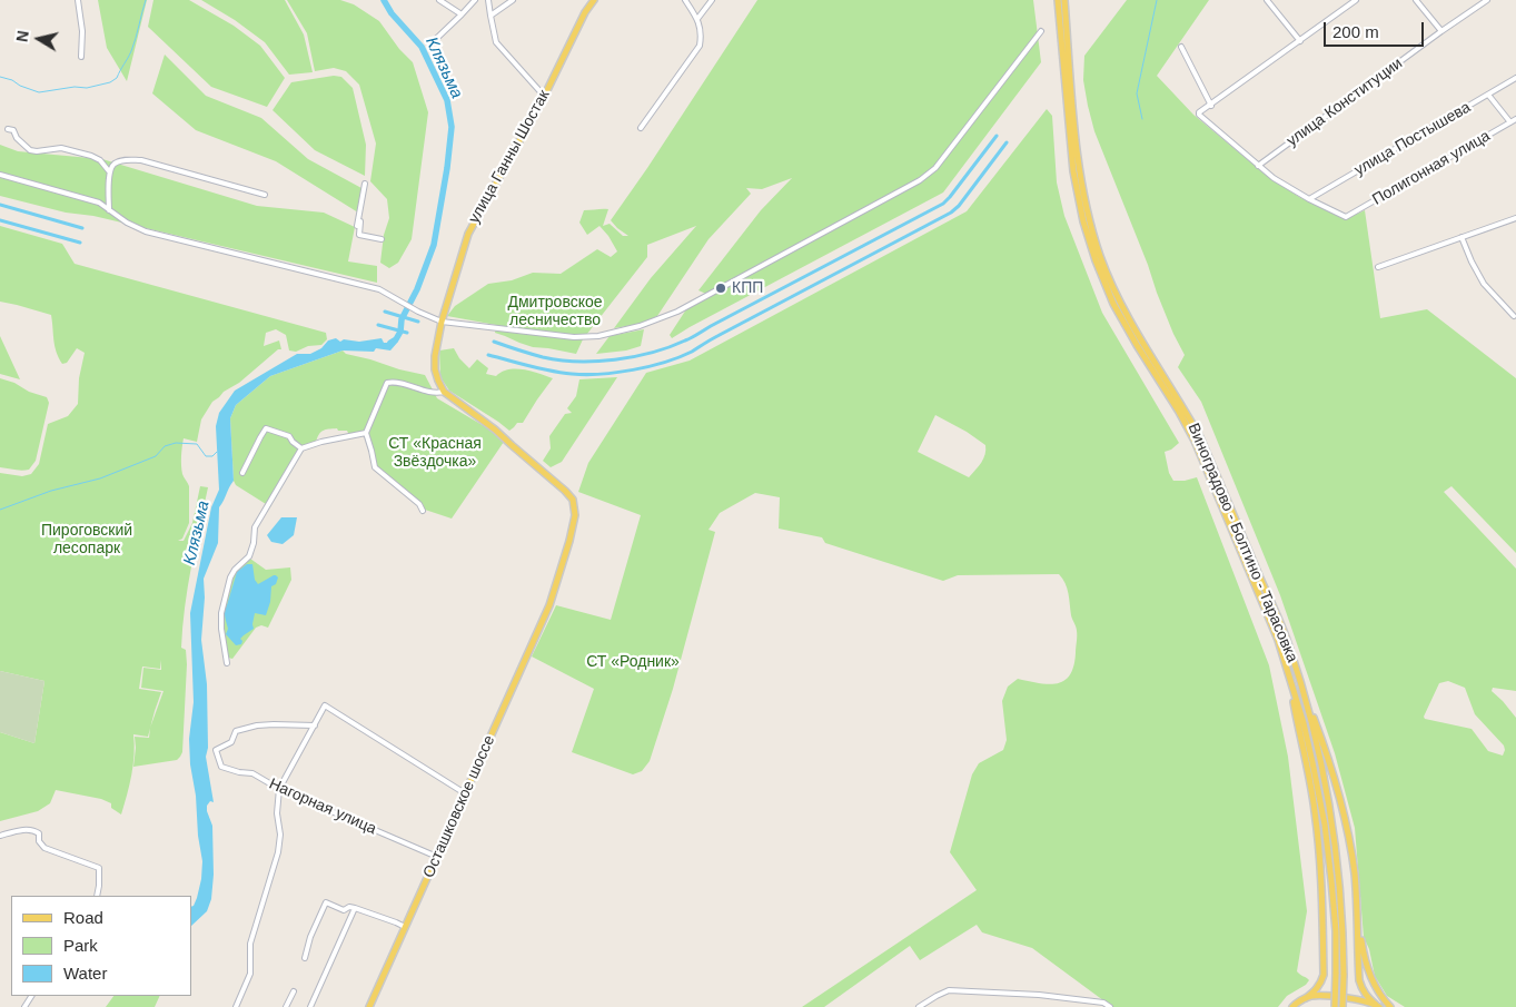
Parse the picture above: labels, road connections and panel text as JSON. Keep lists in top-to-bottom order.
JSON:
{
  "streets": {
    "main road": ["улица Ганны Шостак", "Виноградово - Болтино - Тарасовка", "Осташковское шоссе"],
    "street": [
      "улица Конституции",
      "улица Постышева",
      "Полигонная улица",
      "Нагорная улица"
    ]
  },
  "crossings": [
    ["улица Постышева", "Полигонная улица"],
    ["улица Ганны Шостак", "Осташковское шоссе"],
    ["Нагорная улица", "Осташковское шоссе"]
  ],
  "water": ["Клязьма"],
  "parks": [
    "Дмитровское лесничество",
    "СТ «Красная Звёздочка»",
    "Пироговский лесопарк",
    "СТ «Родник»"
  ],
  "places": ["КПП"],
  "legend": ["Road", "Park", "Water"],
  "scale_bar": "200 m",
  "north": "left"
}
